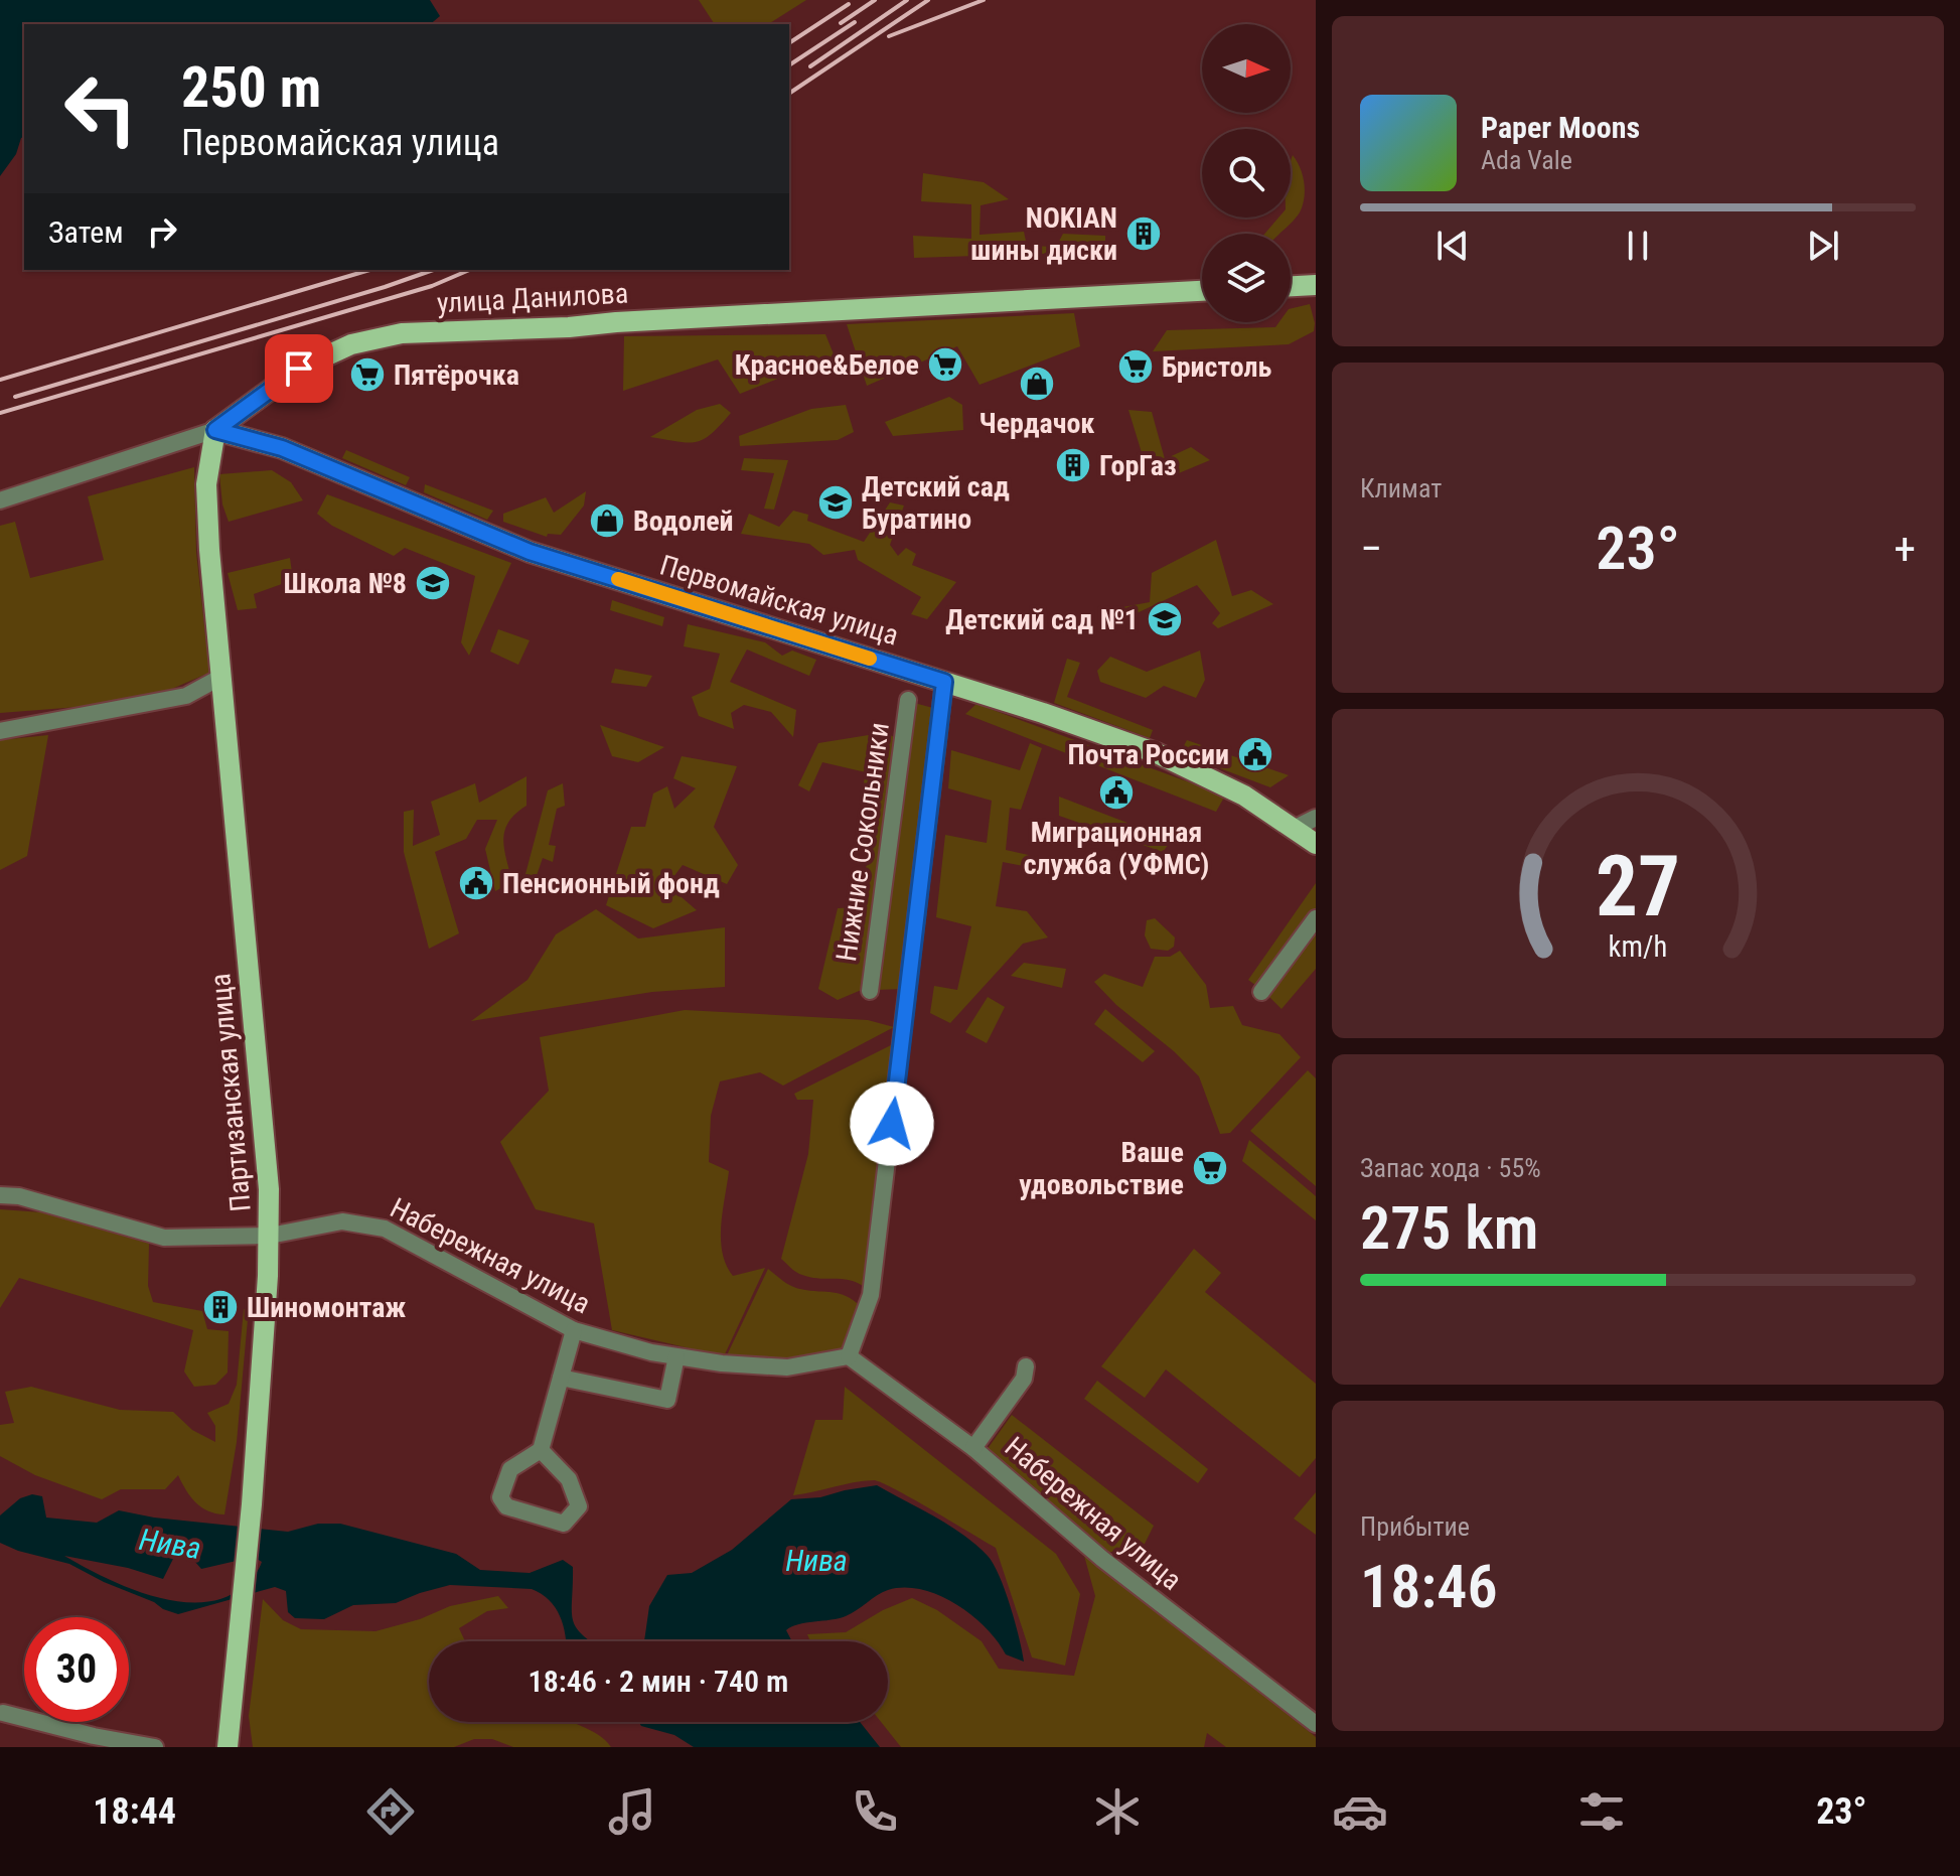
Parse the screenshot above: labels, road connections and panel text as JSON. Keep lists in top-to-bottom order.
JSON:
{
  "streets": {
    "main road": ["улица Данилова", "Первомайская улица", "Партизанская улица"],
    "street": ["Нижние Сокольники", "Набережная улица"]
  },
  "crossings": [
    ["улица Данилова", "Первомайская улица"],
    ["улица Данилова", "Партизанская улица"],
    ["Первомайская улица", "Партизанская улица"],
    ["Партизанская улица", "Набережная улица"]
  ],
  "water": ["Нива"],
  "places": {
    "building": ["NOKIAN шины диски", "ГорГаз", "Шиномонтаж"],
    "supermarket": [
      "Красное&Белое",
      "Бристоль",
      "Пятёрочка",
      "Ваше удовольствие"
    ],
    "shop": ["Чердачок", "Водолей"],
    "school or university": ["Детский сад Буратино", "Школа №8", "Детский сад №1"],
    "public building": ["Почта России", "Миграционная служба (УФМС)", "Пенсионный фонд"]
  },
  "north": "right",
  "page": {
    "turn": ["250 m", "Первомайская улица"],
    "song": ["Paper Moons", "Ada Vale"],
    "then": "Затем",
    "tile": [
      "Климат",
      ["Запас хода · 55%", "275 km"],
      ["Прибытие", "18:46"]
    ],
    "heat": ["−", "23°", "+"],
    "limit": "30",
    "trip": "18:46 · 2 мин · 740 m",
    "tabs": ["18:44", "23°"],
    "gauge": ["27", "km/h"]
  }
}
